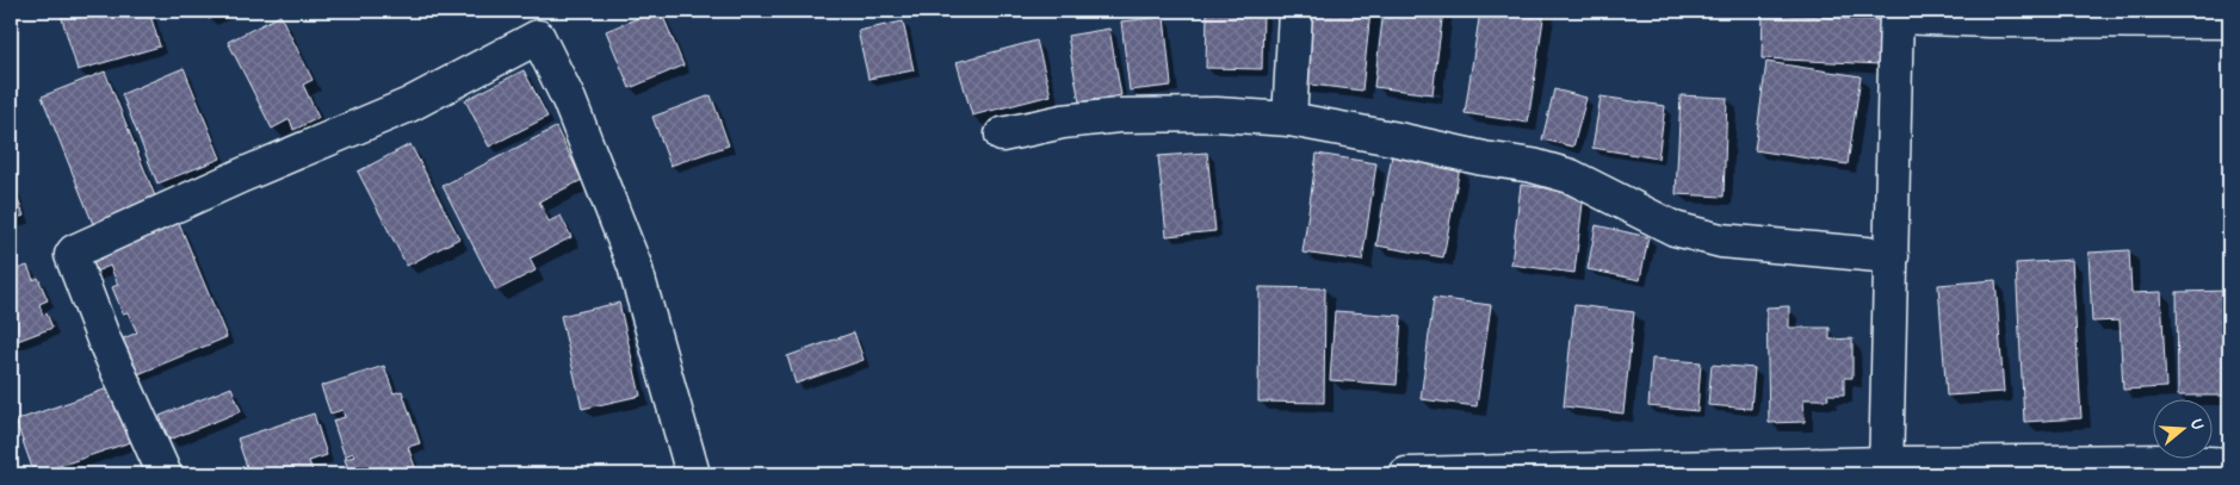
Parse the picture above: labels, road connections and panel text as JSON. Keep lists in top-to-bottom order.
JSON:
{
  "north": "right"
}
